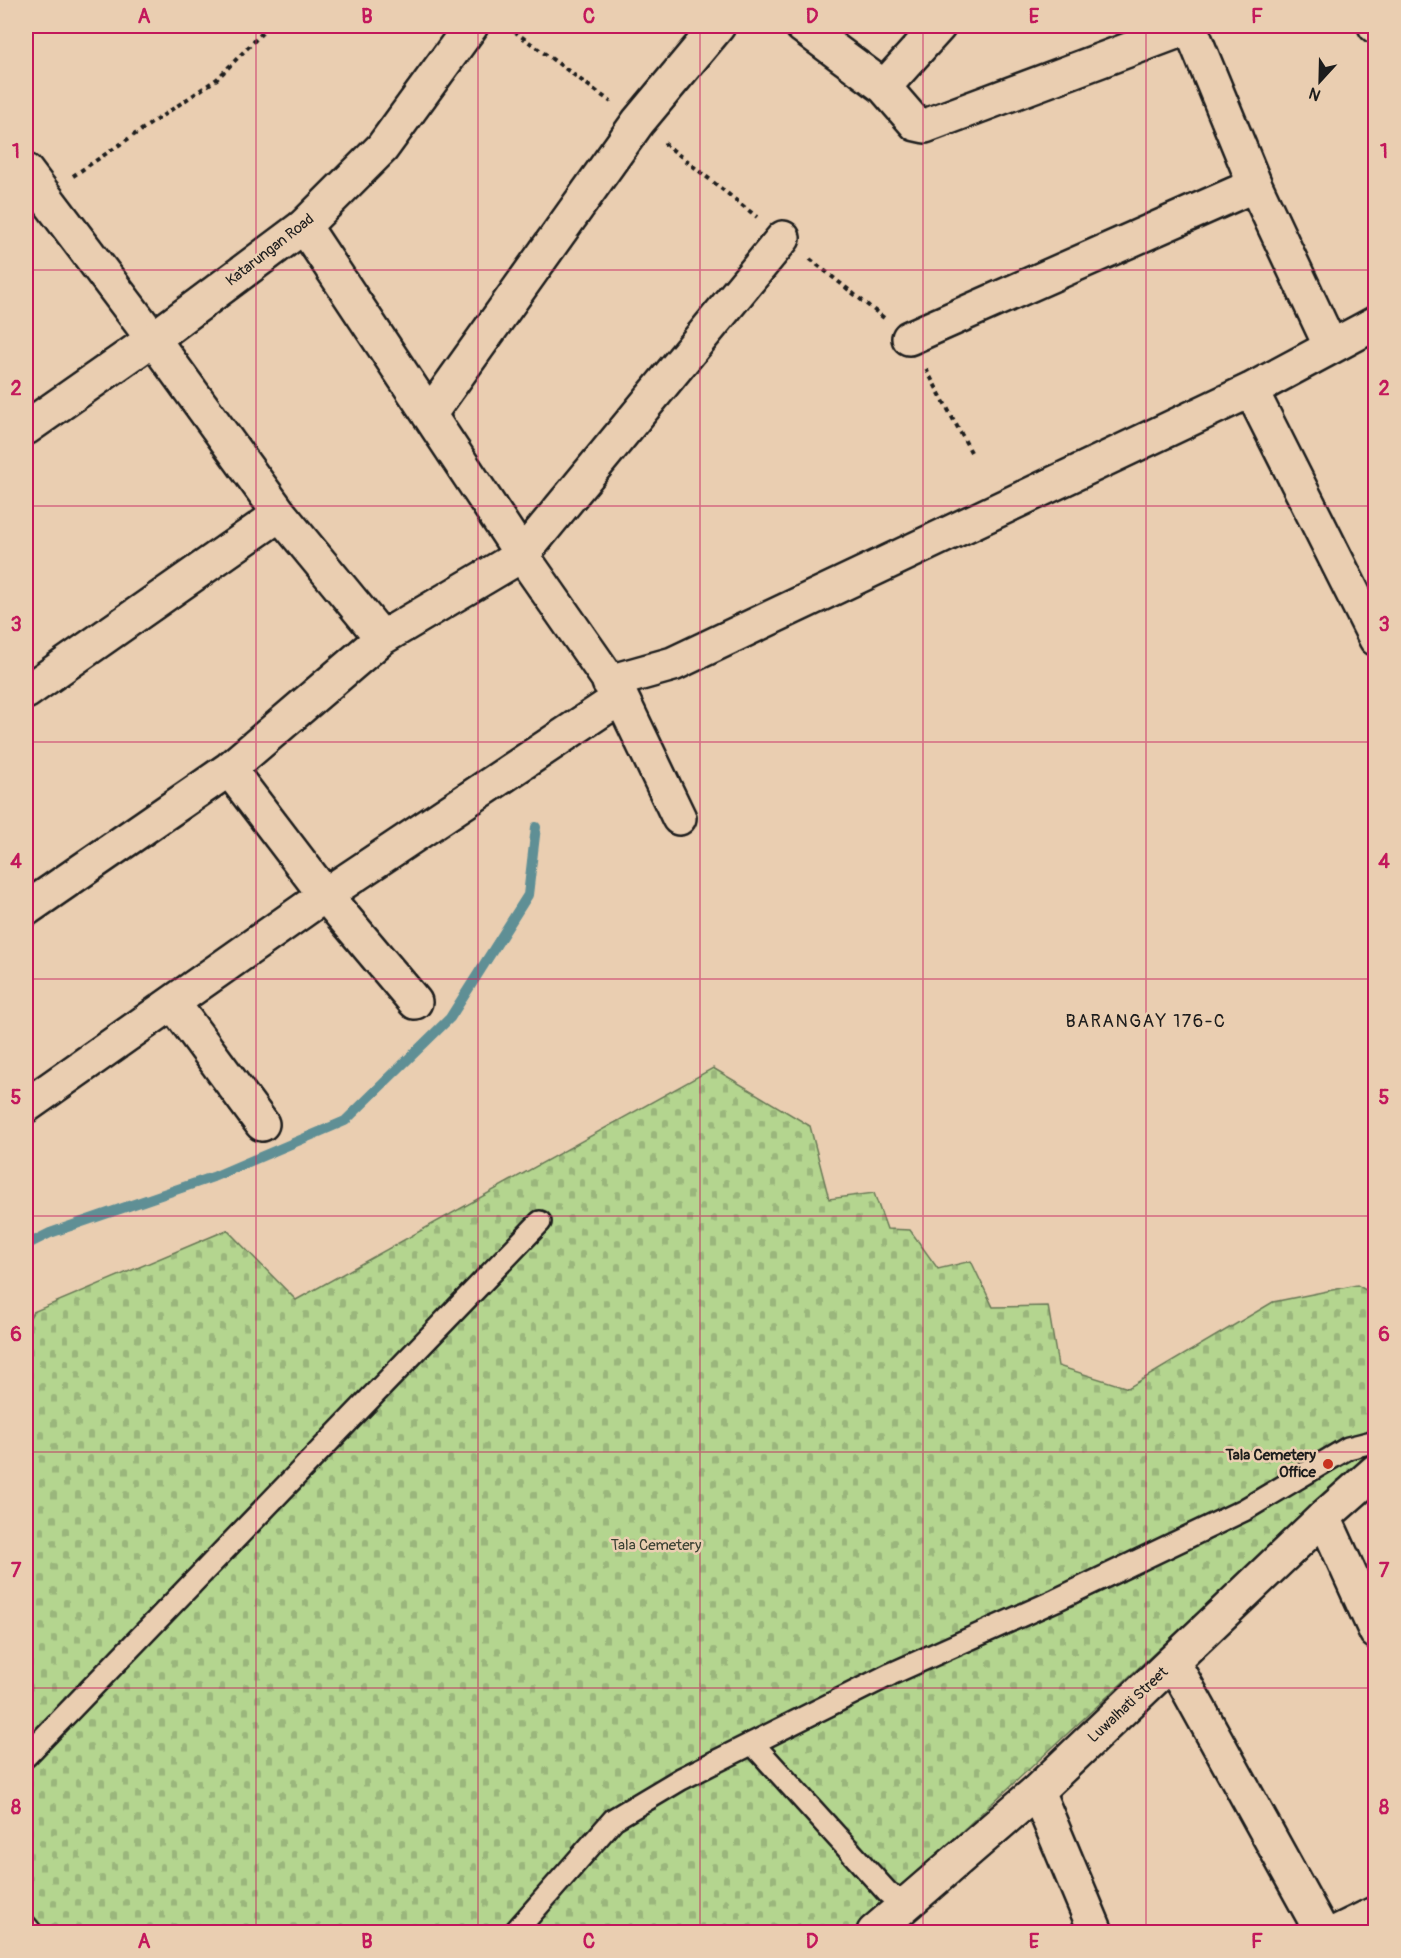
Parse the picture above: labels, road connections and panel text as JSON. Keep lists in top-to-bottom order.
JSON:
{
  "streets": {
    "street": ["Katarungan Road", "Luwalhati Street"]
  },
  "districts": ["BARANGAY 176-C"],
  "parks": ["Tala Cemetery"],
  "places": ["Tala Cemetery Office"],
  "north": "bottom",
  "grid": {
    "columns": [
      "A",
      "B",
      "C",
      "D",
      "E",
      "F"
    ],
    "rows": [
      "1",
      "2",
      "3",
      "4",
      "5",
      "6",
      "7",
      "8"
    ]
  }
}
